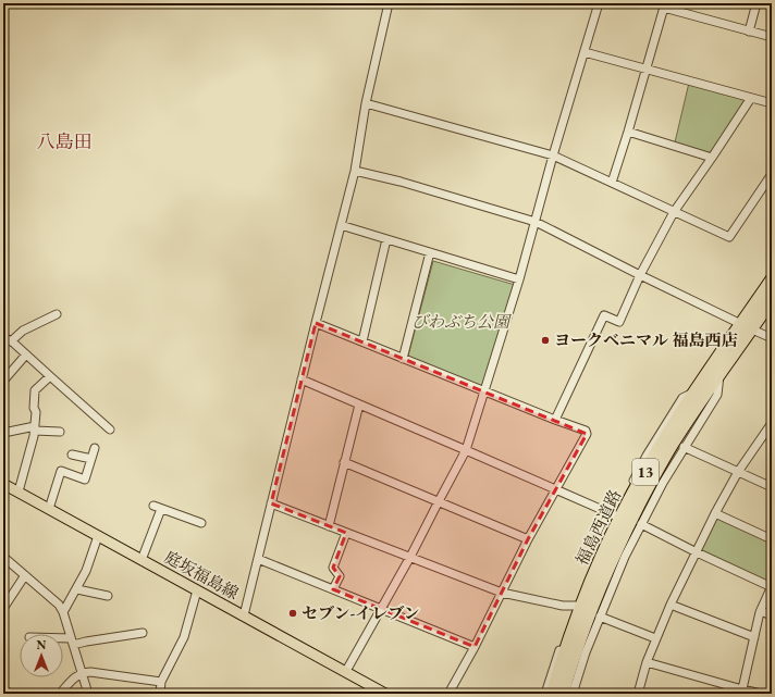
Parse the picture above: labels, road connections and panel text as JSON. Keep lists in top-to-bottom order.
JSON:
{
  "streets": {
    "highway": ["13", "福島西道路"],
    "main road": ["庭坂福島線"]
  },
  "districts": ["八島田"],
  "parks": ["びわぶち公園"],
  "places": ["ヨークベニマル 福島西店", "セブン-イレブン"],
  "north": "top"
}
